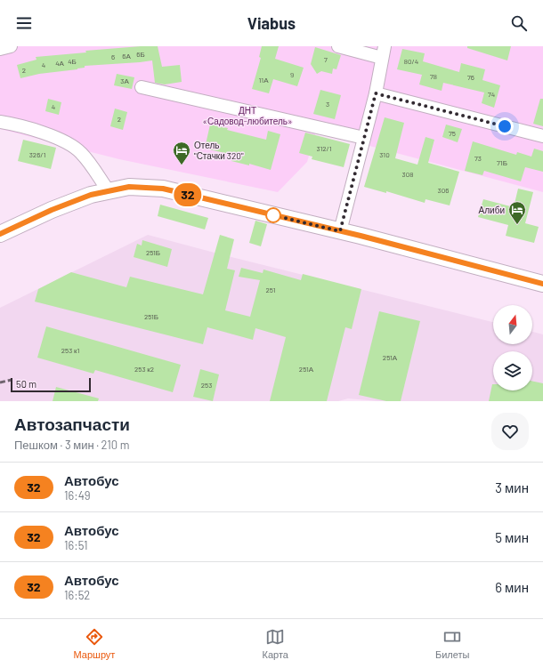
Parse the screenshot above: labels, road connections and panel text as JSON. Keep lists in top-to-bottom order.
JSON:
{
  "parks": ["ДНТ «Садовод-любитель»"],
  "places": {
    "hotel": ["Отель \"Стачки 320\"", "Алиби"]
  },
  "lines": ["bus line 32"],
  "house_numbers": [
    "6Б",
    "6А",
    "6",
    "7",
    "4Б",
    "80/4",
    "4А",
    "4",
    "2",
    "9",
    "78",
    "76",
    "11А",
    "3А",
    "74",
    "3",
    "4",
    "2",
    "75",
    "312/1",
    "326/1",
    "310",
    "73",
    "71Б",
    "308",
    "306",
    "251Б",
    "251",
    "251Б",
    "253 к1",
    "251А",
    "253 к2",
    "251А",
    "253"
  ],
  "scale_bar": "50 m",
  "north": "top",
  "page": {
    "header": "Viabus",
    "on_map": "32",
    "scale": "50 m",
    "heading": ["Автозапчасти", "Пешком · 3 мин · 210 m"],
    "list": [
      {
        "mark": "32",
        "name": "Автобус",
        "note": "16:49",
        "value": "3 мин"
      },
      {
        "mark": "32",
        "name": "Автобус",
        "note": "16:51",
        "value": "5 мин"
      },
      {
        "mark": "32",
        "name": "Автобус",
        "note": "16:52",
        "value": "6 мин"
      }
    ],
    "tabs": ["Маршрут", "Карта", "Билеты"]
  }
}
